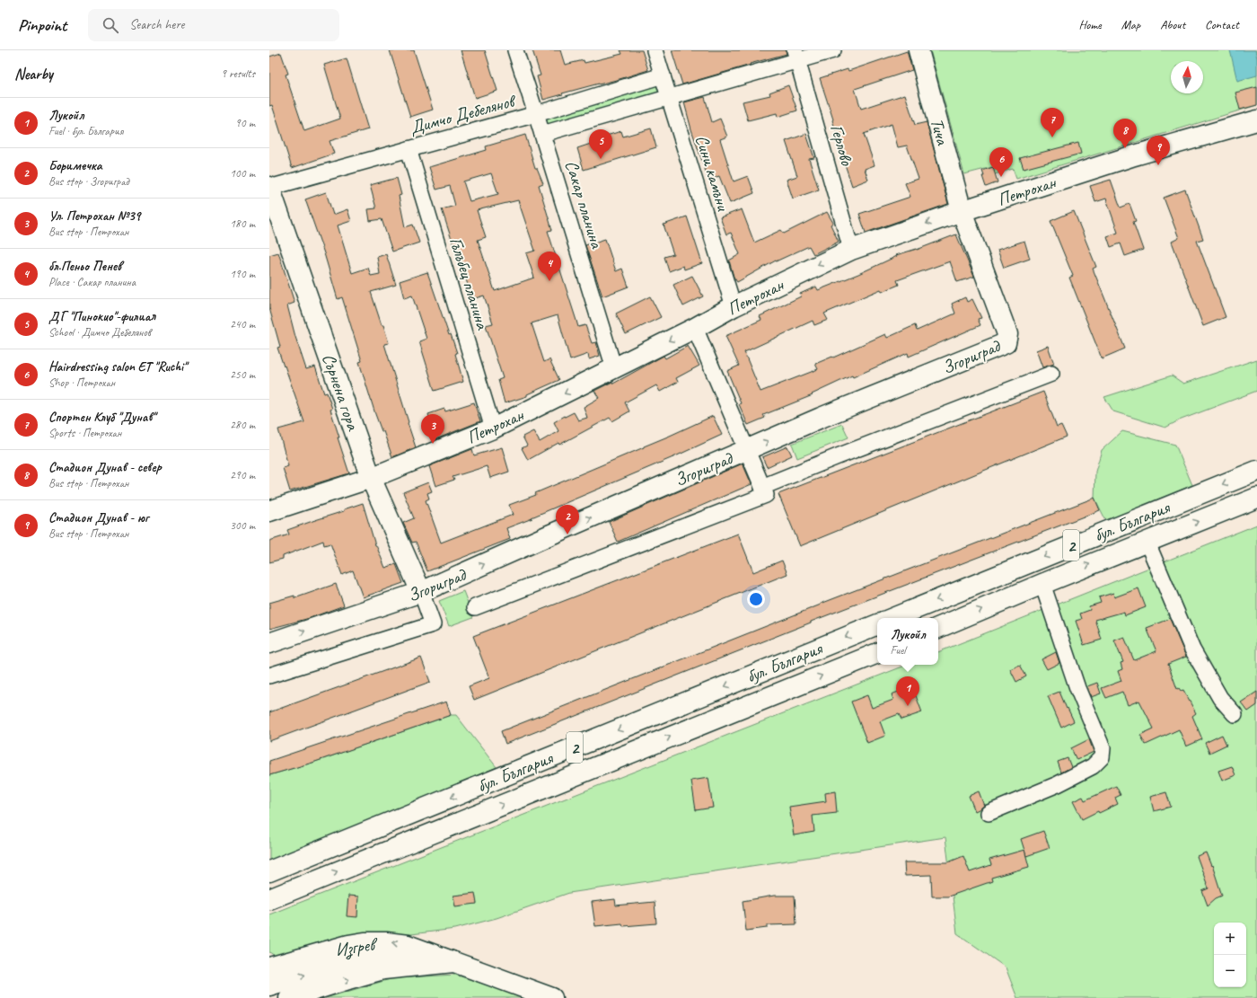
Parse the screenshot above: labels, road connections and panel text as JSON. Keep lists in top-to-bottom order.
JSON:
{
  "streets": {
    "main road": [
      "Тича",
      "Петрохан",
      "Згориград",
      "Сърнена гора",
      "бул. България",
      "2",
      "Изгрев"
    ],
    "street": [
      "Димчо Дебелянов",
      "Герлово",
      "Сини камъни",
      "Сакар планина",
      "Гълъбец планина"
    ]
  },
  "crossings": [
    ["Димчо Дебелянов", "Сини камъни"],
    ["Димчо Дебелянов", "Сакар планина"],
    ["Димчо Дебелянов", "Гълъбец планина"],
    ["Димчо Дебелянов", "Сърнена гора"],
    ["Тича", "Петрохан"],
    ["Тича", "Згориград"],
    ["Герлово", "Петрохан"],
    ["Сини камъни", "Петрохан"],
    ["Петрохан", "Сакар планина"],
    ["Петрохан", "Гълъбец планина"],
    ["Петрохан", "Згориград"],
    ["Петрохан", "Сърнена гора"],
    ["Згориград", "Сърнена гора"]
  ],
  "one_way": ["Петрохан", "Згориград"],
  "north": "top",
  "page": {
    "header": "Pinpoint",
    "search": "Search here",
    "nav": [
      "Home",
      "Map",
      "About",
      "Contact"
    ],
    "heading": ["Nearby", "9 results"],
    "list": [
      {
        "mark": "1",
        "name": "Лукойл",
        "note": "Fuel · бул. България",
        "value": "90 m"
      },
      {
        "mark": "2",
        "name": "Боримечка",
        "note": "Bus stop · Згориград",
        "value": "100 m"
      },
      {
        "mark": "3",
        "name": "Ул. Петрохан №39",
        "note": "Bus stop · Петрохан",
        "value": "180 m"
      },
      {
        "mark": "4",
        "name": "бл.Пеньо Пенев",
        "note": "Place · Сакар планина",
        "value": "190 m"
      },
      {
        "mark": "5",
        "name": "ДГ \"Пинокио\"-филиал",
        "note": "School · Димчо Дебелянов",
        "value": "240 m"
      },
      {
        "mark": "6",
        "name": "Hairdressing salon ET \"Ruchi\"",
        "note": "Shop · Петрохан",
        "value": "250 m"
      },
      {
        "mark": "7",
        "name": "Спортен Клуб \"Дунав\"",
        "note": "Sports · Петрохан",
        "value": "280 m"
      },
      {
        "mark": "8",
        "name": "Стадион Дунав - север",
        "note": "Bus stop · Петрохан",
        "value": "290 m"
      },
      {
        "mark": "9",
        "name": "Стадион Дунав - юг",
        "note": "Bus stop · Петрохан",
        "value": "300 m"
      }
    ],
    "pins": [
      "7",
      "8",
      "5",
      "9",
      "6",
      "4",
      "3",
      "2",
      "1"
    ],
    "popup": ["Лукойл", "Fuel"],
    "map_buttons": ["+", "−"]
  }
}
